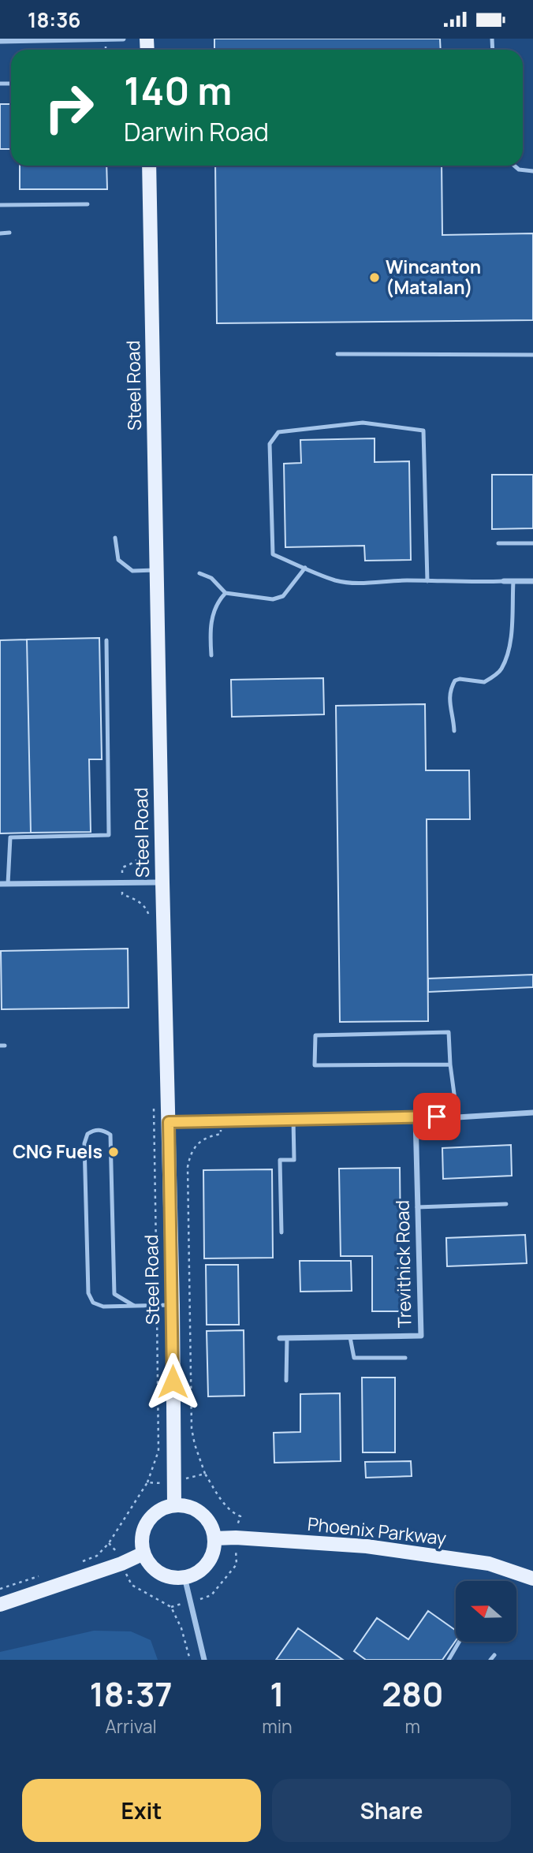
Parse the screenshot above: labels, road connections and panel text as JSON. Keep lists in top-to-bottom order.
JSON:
{
  "streets": {
    "main road": ["Steel Road", "Phoenix Parkway"],
    "street": ["Trevithick Road"]
  },
  "crossings": [
    ["Steel Road", "Phoenix Parkway"]
  ],
  "places": ["Wincanton (Matalan)", "CNG Fuels"],
  "north": "left",
  "page": {
    "status": "18:36",
    "turn": ["140 m", "Darwin Road"],
    "eta": [
      "18:37",
      "Arrival",
      "1",
      "min",
      "280",
      "m"
    ],
    "buttons": ["Exit", "Share"]
  }
}
